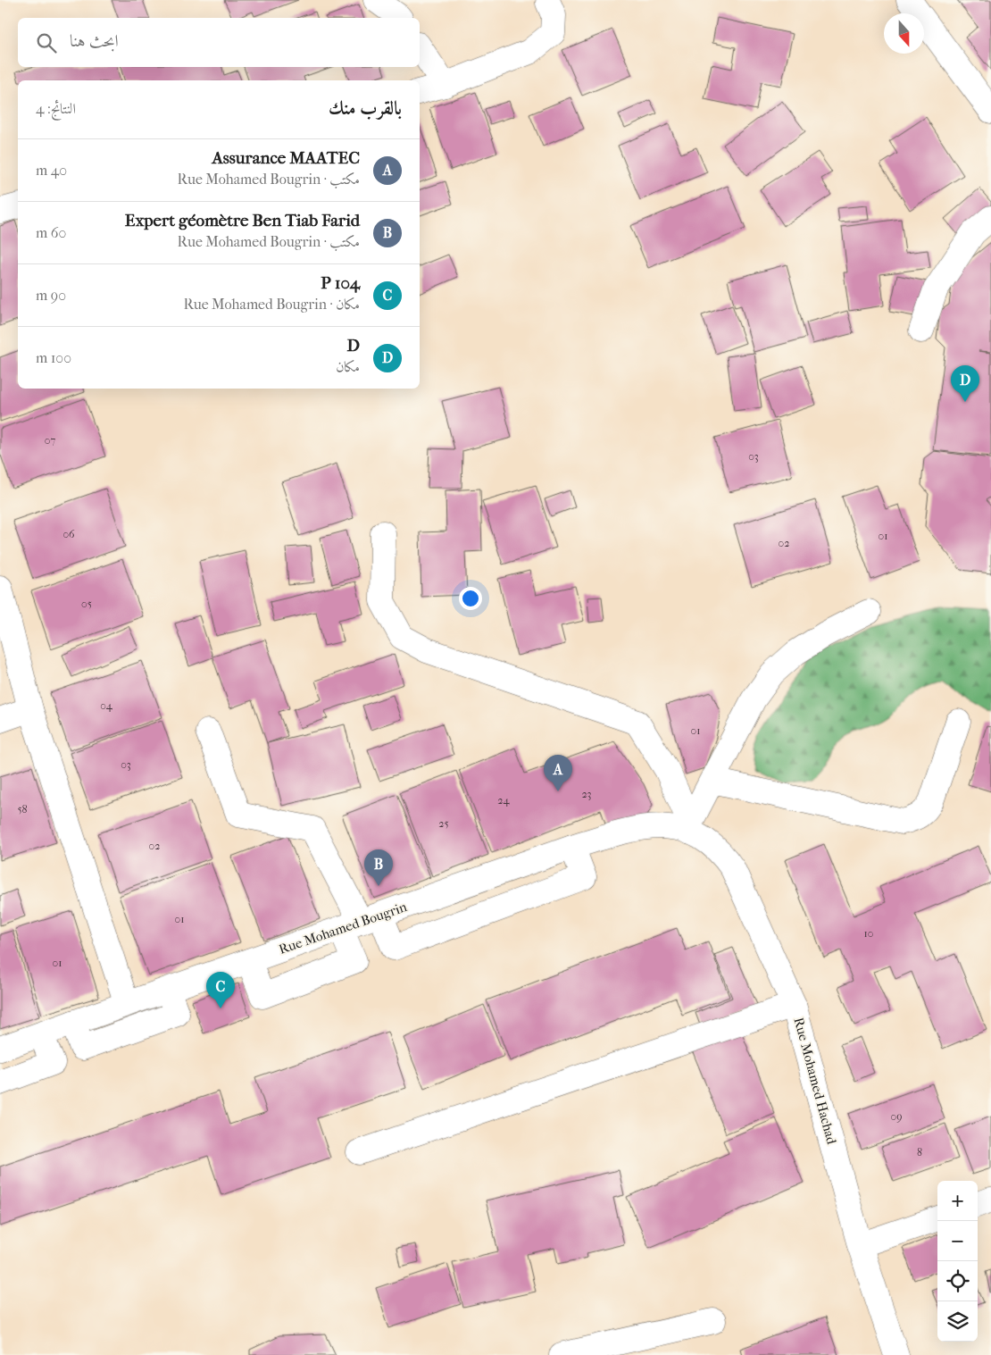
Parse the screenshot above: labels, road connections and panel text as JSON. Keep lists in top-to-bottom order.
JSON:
{
  "streets": {
    "street": ["Rue Mohamed Bougrin", "Rue Mohamed Hachad"]
  },
  "crossings": [
    ["Rue Mohamed Bougrin", "Rue Mohamed Hachad"]
  ],
  "house_numbers": [
    "07",
    "03",
    "06",
    "01",
    "02",
    "05",
    "04",
    "01",
    "03",
    "23",
    "24",
    "58",
    "25",
    "02",
    "01",
    "10",
    "01",
    "09",
    "8"
  ],
  "north": "bottom",
  "page": {
    "search": "ابحث هنا",
    "heading": ["بالقرب منك", "النتائج: 4"],
    "list": [
      {
        "mark": "A",
        "name": "Assurance MAATEC",
        "note": "مكتب · Rue Mohamed Bougrin",
        "value": "40 m"
      },
      {
        "mark": "B",
        "name": "Expert géomètre Ben Tiab Farid",
        "note": "مكتب · Rue Mohamed Bougrin",
        "value": "60 m"
      },
      {
        "mark": "C",
        "name": "P 104",
        "note": "مكان · Rue Mohamed Bougrin",
        "value": "90 m"
      },
      {
        "mark": "D",
        "name": "D",
        "note": "مكان",
        "value": "100 m"
      }
    ],
    "pins": [
      "D",
      "A",
      "B",
      "C"
    ],
    "map_buttons": ["+", "−"]
  }
}
